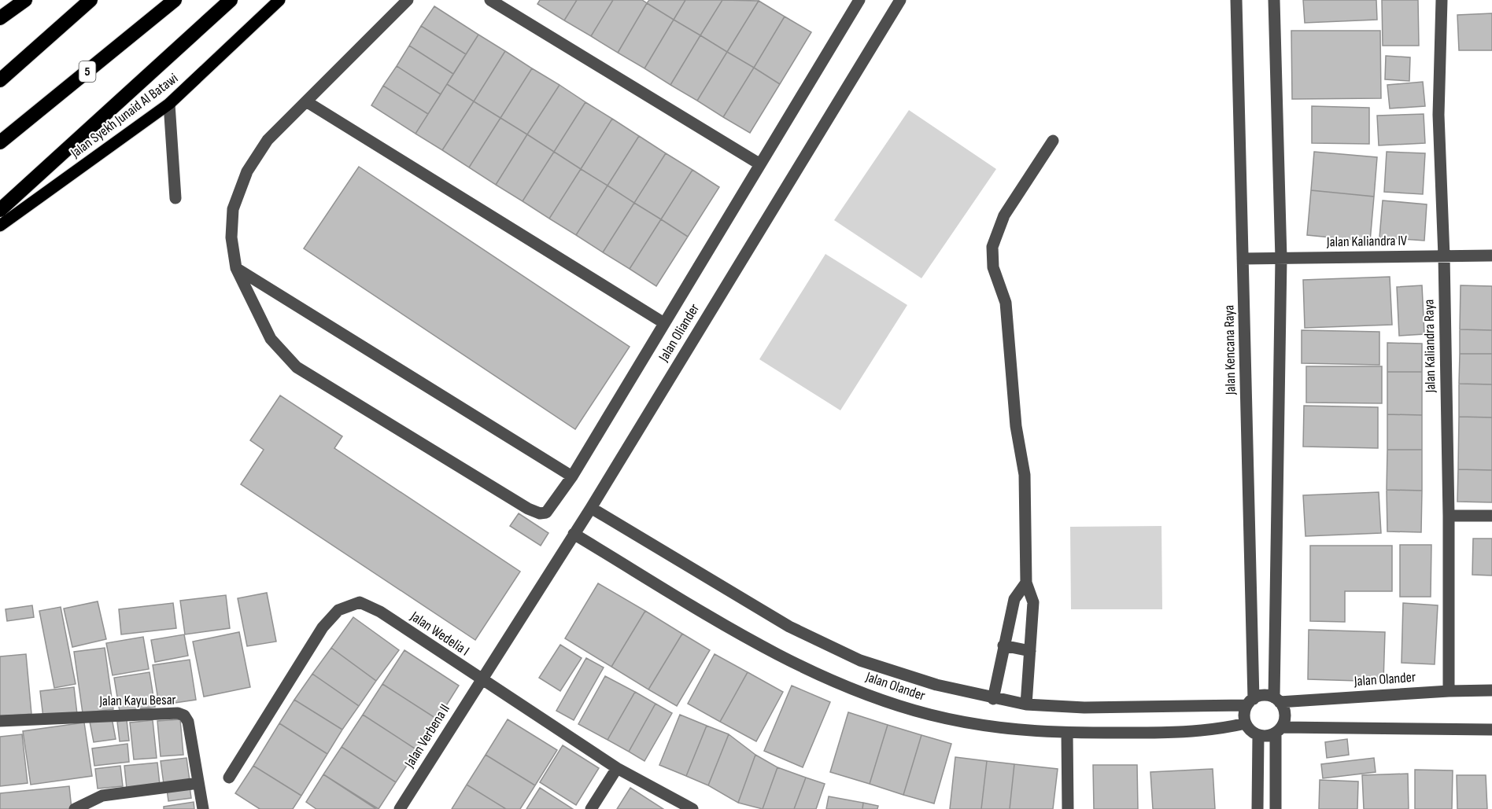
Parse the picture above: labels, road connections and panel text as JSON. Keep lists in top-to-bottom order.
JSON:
{
  "streets": {
    "highway": ["5"],
    "main road": ["Jalan Syekh Junaid Al Batawi"],
    "street": [
      "Jalan Kaliandra IV",
      "Jalan Oliander",
      "Jalan Kaliandra Raya",
      "Jalan Kencana Raya",
      "Jalan Wedelia I",
      "Jalan Olander",
      "Jalan Kayu Besar",
      "Jalan Verbena II"
    ]
  },
  "crossings": [
    ["Jalan Kaliandra IV", "Jalan Kaliandra Raya"],
    ["Jalan Kaliandra IV", "Jalan Kencana Raya"],
    ["Jalan Oliander", "Jalan Wedelia I"],
    ["Jalan Oliander", "Jalan Olander"],
    ["Jalan Oliander", "Jalan Verbena II"],
    ["Jalan Kaliandra Raya", "Jalan Olander"],
    ["Jalan Kencana Raya", "Jalan Olander"],
    ["Jalan Wedelia I", "Jalan Verbena II"]
  ]
}
